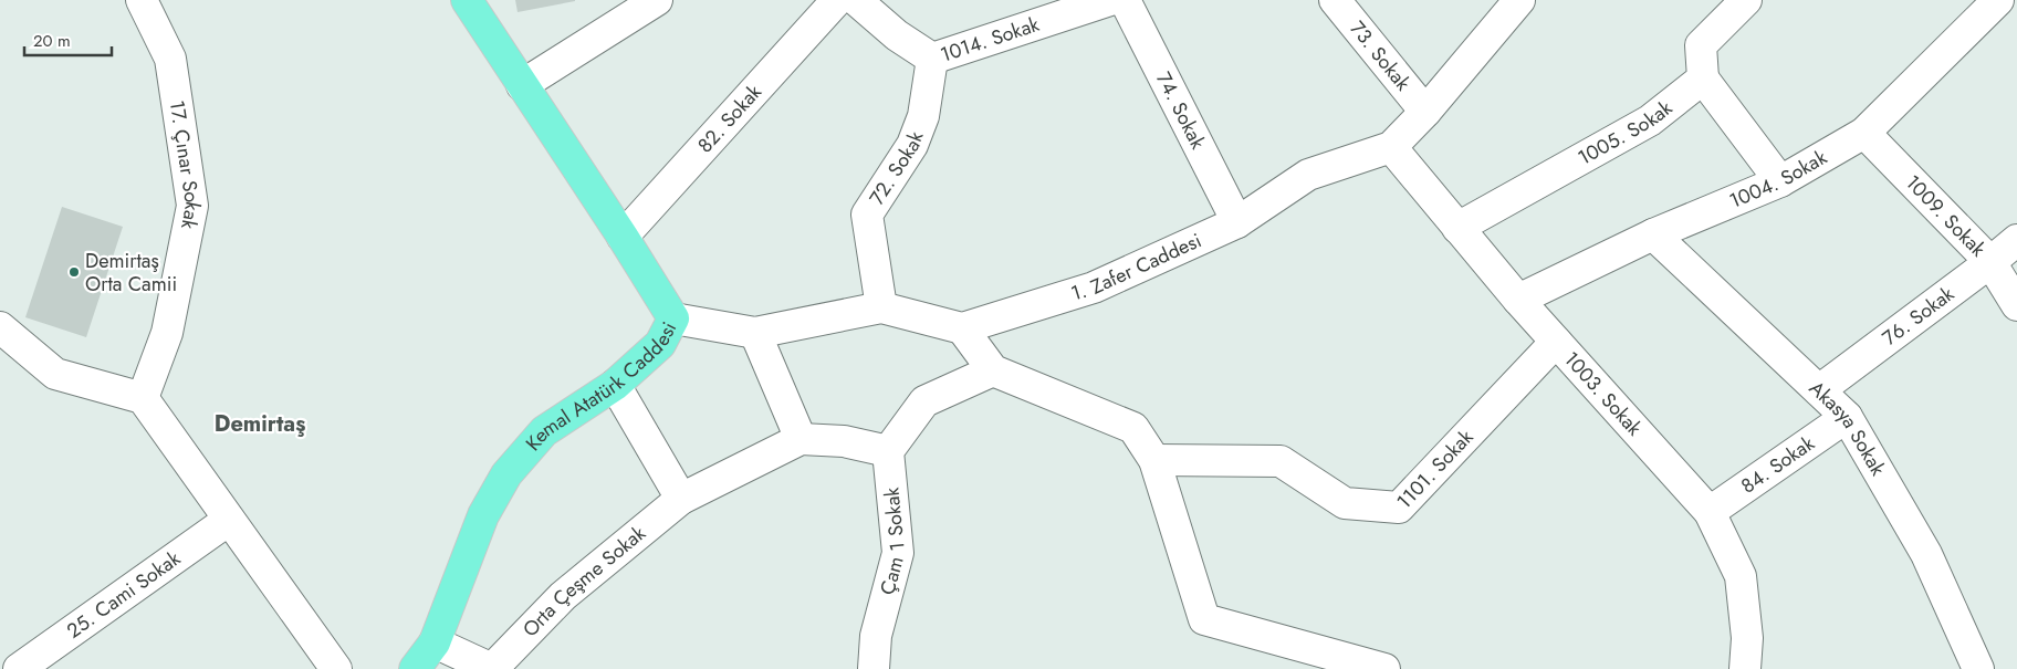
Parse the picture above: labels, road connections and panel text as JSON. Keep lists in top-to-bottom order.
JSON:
{
  "streets": {
    "main road": ["Kemal Atatürk Caddesi"],
    "street": [
      "1014. Sokak",
      "73. Sokak",
      "74. Sokak",
      "82. Sokak",
      "1005. Sokak",
      "17. Çınar Sokak",
      "72. Sokak",
      "1004. Sokak",
      "1009. Sokak",
      "1. Zafer Caddesi",
      "76. Sokak",
      "1003. Sokak",
      "Akasya Sokak",
      "84. Sokak",
      "1101. Sokak",
      "Çam 1 Sokak",
      "Orta Çeşme Sokak",
      "25. Cami Sokak"
    ]
  },
  "crossings": [
    ["1014. Sokak", "72. Sokak"],
    ["73. Sokak", "1. Zafer Caddesi"],
    ["74. Sokak", "1. Zafer Caddesi"],
    ["82. Sokak", "Kemal Atatürk Caddesi"],
    ["1005. Sokak", "1003. Sokak"],
    ["1004. Sokak", "1009. Sokak"],
    ["1004. Sokak", "1003. Sokak"],
    ["1004. Sokak", "Akasya Sokak"],
    ["1009. Sokak", "76. Sokak"],
    ["1. Zafer Caddesi", "1003. Sokak"],
    ["76. Sokak", "Akasya Sokak"],
    ["1003. Sokak", "84. Sokak"],
    ["1003. Sokak", "1101. Sokak"],
    ["Akasya Sokak", "84. Sokak"],
    ["Çam 1 Sokak", "Orta Çeşme Sokak"]
  ],
  "districts": ["Demirtaş"],
  "places": ["Demirtaş Orta Camii"],
  "scale_bar": "20 m"
}
